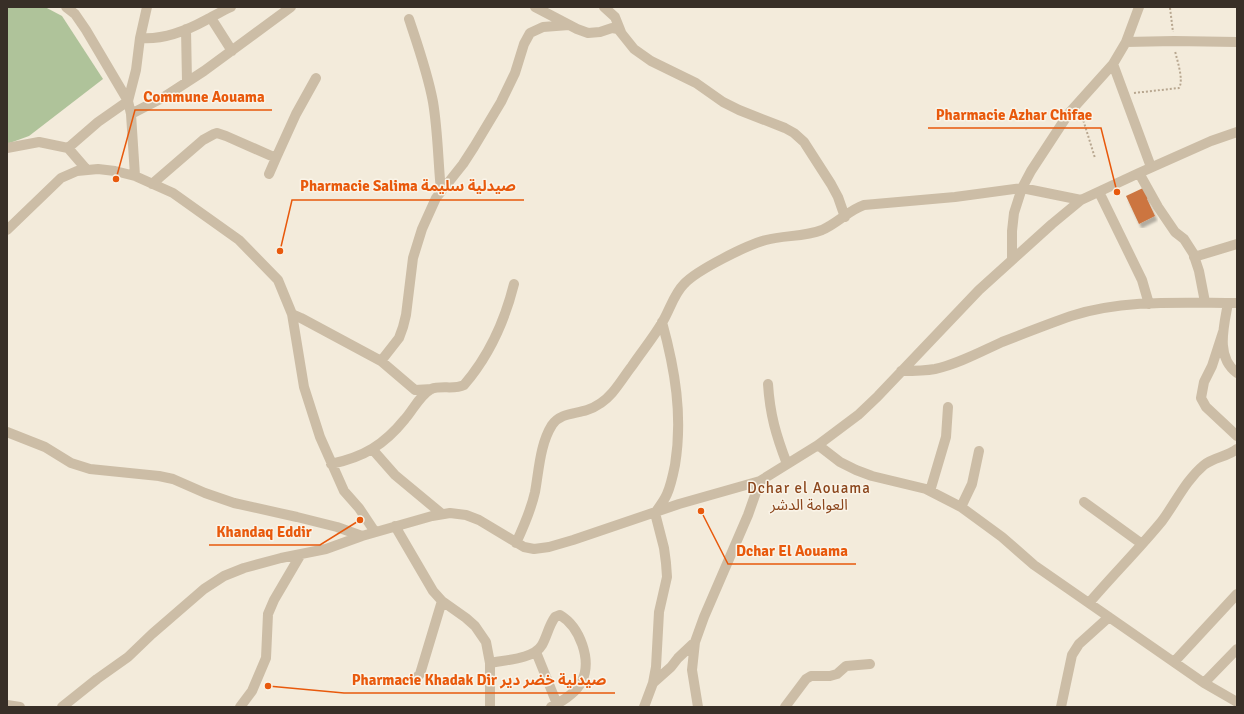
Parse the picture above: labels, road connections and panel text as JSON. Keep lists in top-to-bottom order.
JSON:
{
  "districts": ["Dchar el Aouama العوامة الدشر"],
  "places": [
    "Commune Aouama",
    "Pharmacie Azhar Chifae",
    "Pharmacie Salima صيدلية سليمة",
    "Dchar El Aouama",
    "Khandaq Eddir",
    "Pharmacie Khadak Dir صيدلية خضر دير"
  ]
}
